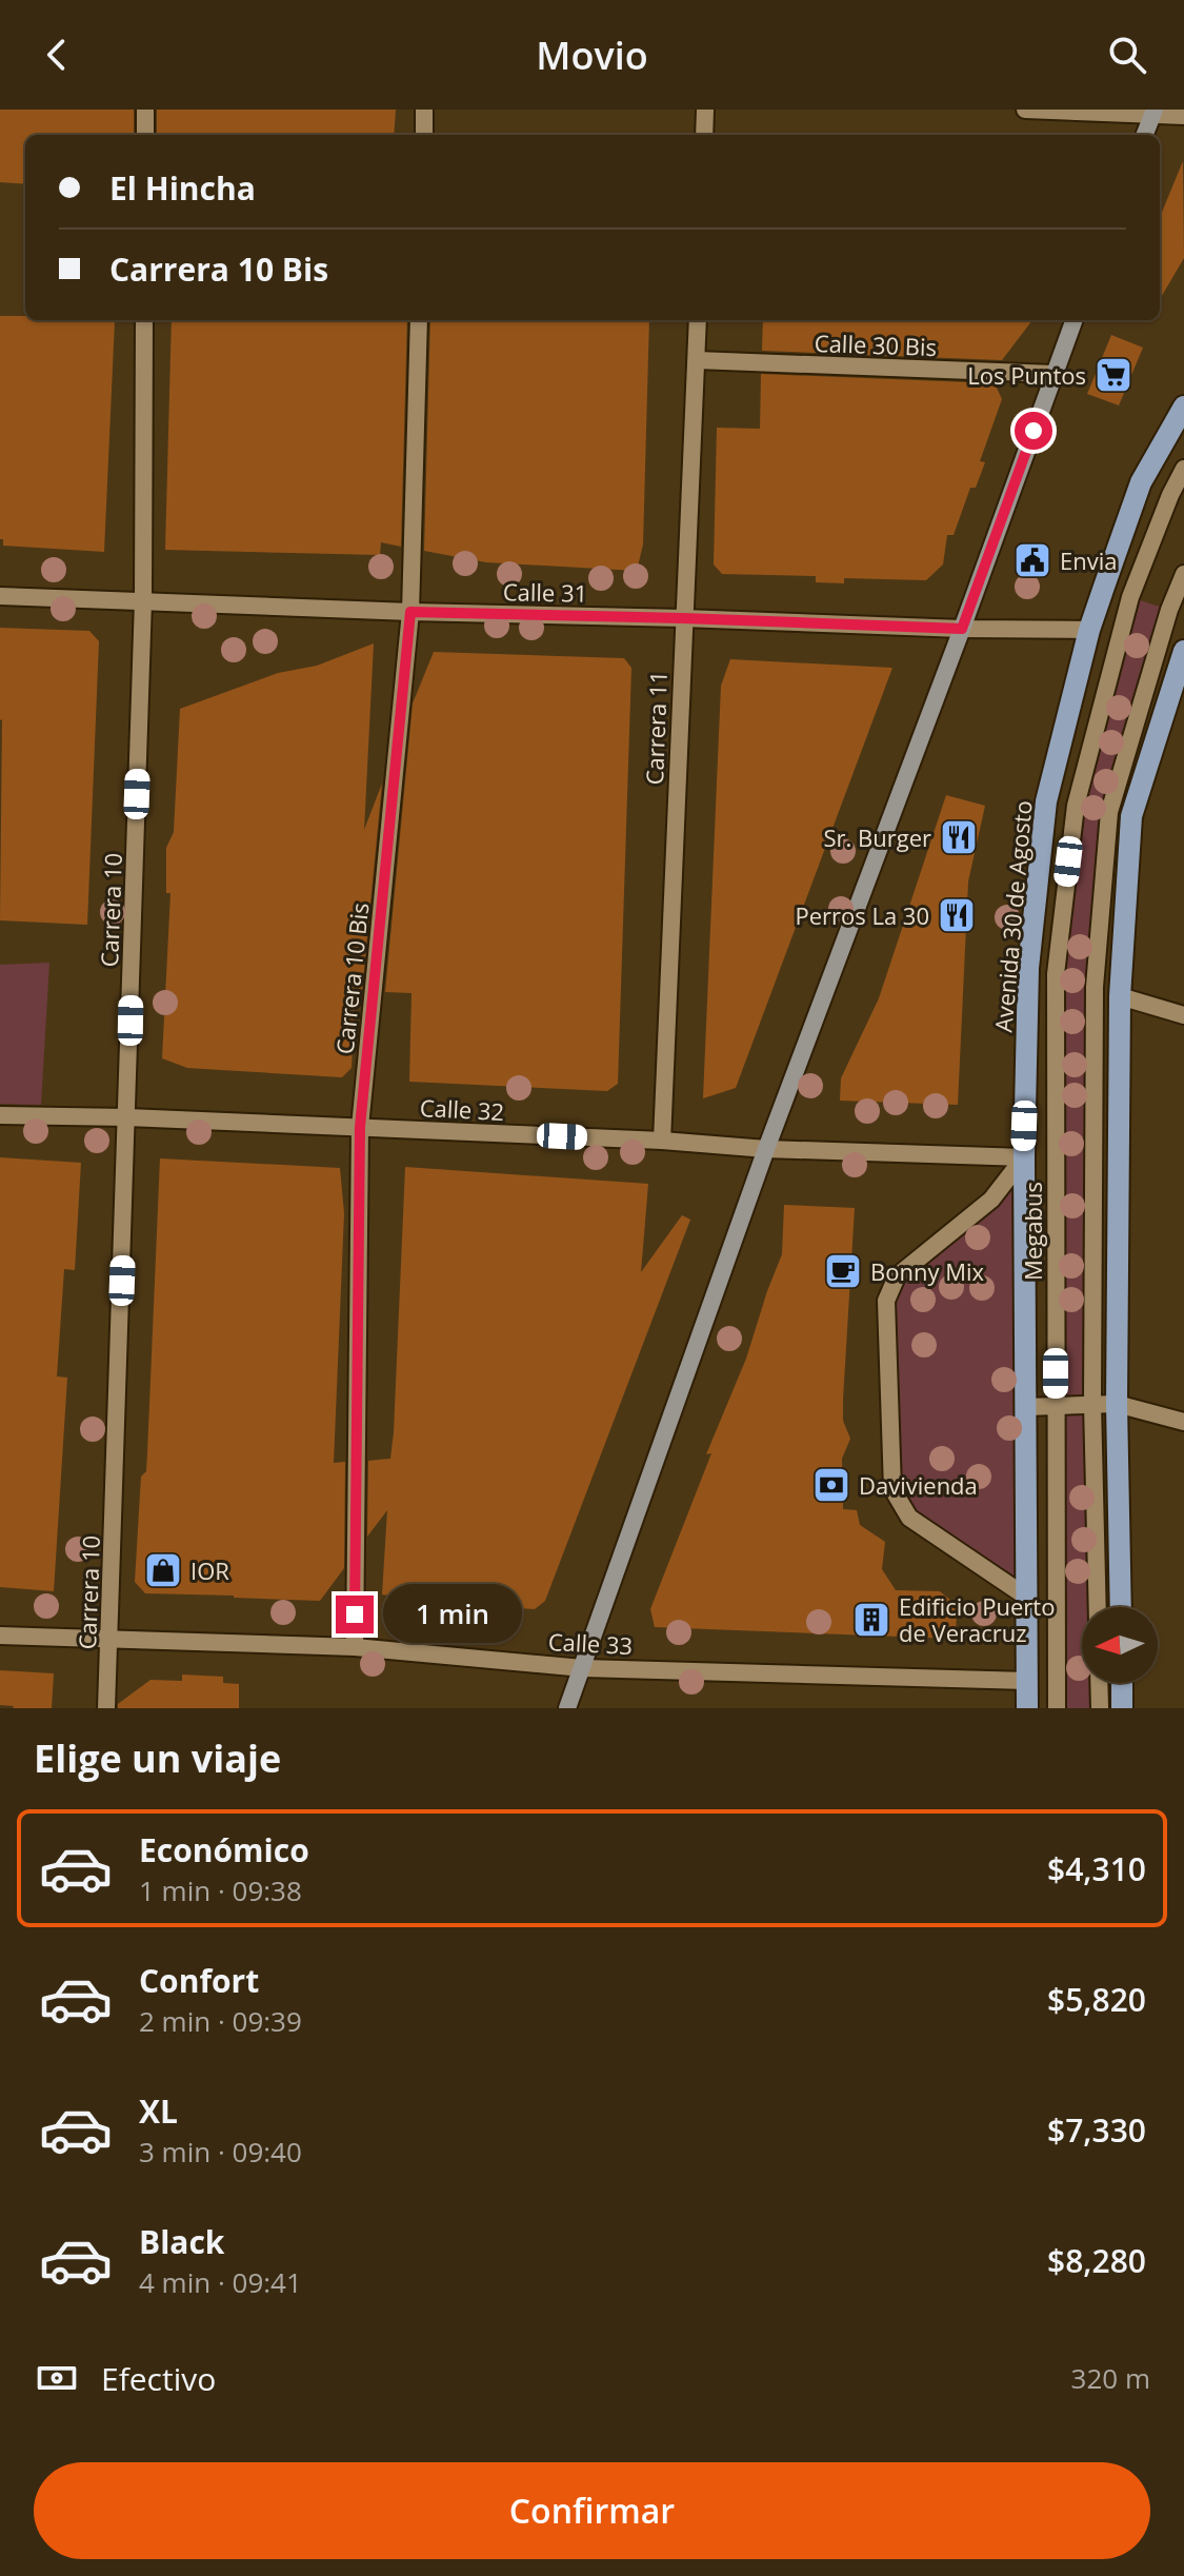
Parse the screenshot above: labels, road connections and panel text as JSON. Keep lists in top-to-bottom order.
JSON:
{
  "streets": {
    "main road": ["Avenida 30 de Agosto"],
    "street": [
      "Calle 30 Bis",
      "Calle 31",
      "Carrera 11",
      "Carrera 10",
      "Carrera 10 Bis",
      "Calle 32",
      "Megabus",
      "Calle 33"
    ]
  },
  "crossings": [
    ["Calle 30 Bis", "Carrera 11"],
    ["Calle 31", "Carrera 11"],
    ["Calle 31", "Carrera 10"],
    ["Calle 31", "Avenida 30 de Agosto"],
    ["Calle 31", "Carrera 10 Bis"],
    ["Carrera 11", "Calle 32"],
    ["Carrera 10", "Calle 32"],
    ["Carrera 10", "Calle 33"],
    ["Avenida 30 de Agosto", "Calle 32"],
    ["Avenida 30 de Agosto", "Calle 33"],
    ["Carrera 10 Bis", "Calle 32"],
    ["Carrera 10 Bis", "Calle 33"]
  ],
  "places": {
    "supermarket": ["Los Puntos"],
    "public building": ["Envia"],
    "restaurant": ["Sr. Burger", "Perros La 30"],
    "cafe": ["Bonny Mix"],
    "bank": ["Davivienda"],
    "shop": ["IOR"],
    "building": ["Edificio Puerto de Veracruz"]
  },
  "north": "left",
  "page": {
    "header": "Movio",
    "banner": ["El Hincha", "Carrera 10 Bis"],
    "bubble": "1 min",
    "heading": "Elige un viaje",
    "list": [
      {
        "name": "Económico",
        "note": "1 min · 09:38",
        "value": "$4,310"
      },
      {
        "name": "Confort",
        "note": "2 min · 09:39",
        "value": "$5,820"
      },
      {
        "name": "XL",
        "note": "3 min · 09:40",
        "value": "$7,330"
      },
      {
        "name": "Black",
        "note": "4 min · 09:41",
        "value": "$8,280"
      }
    ],
    "pay": ["Efectivo", "320 m"],
    "buttons": "Confirmar"
  }
}
